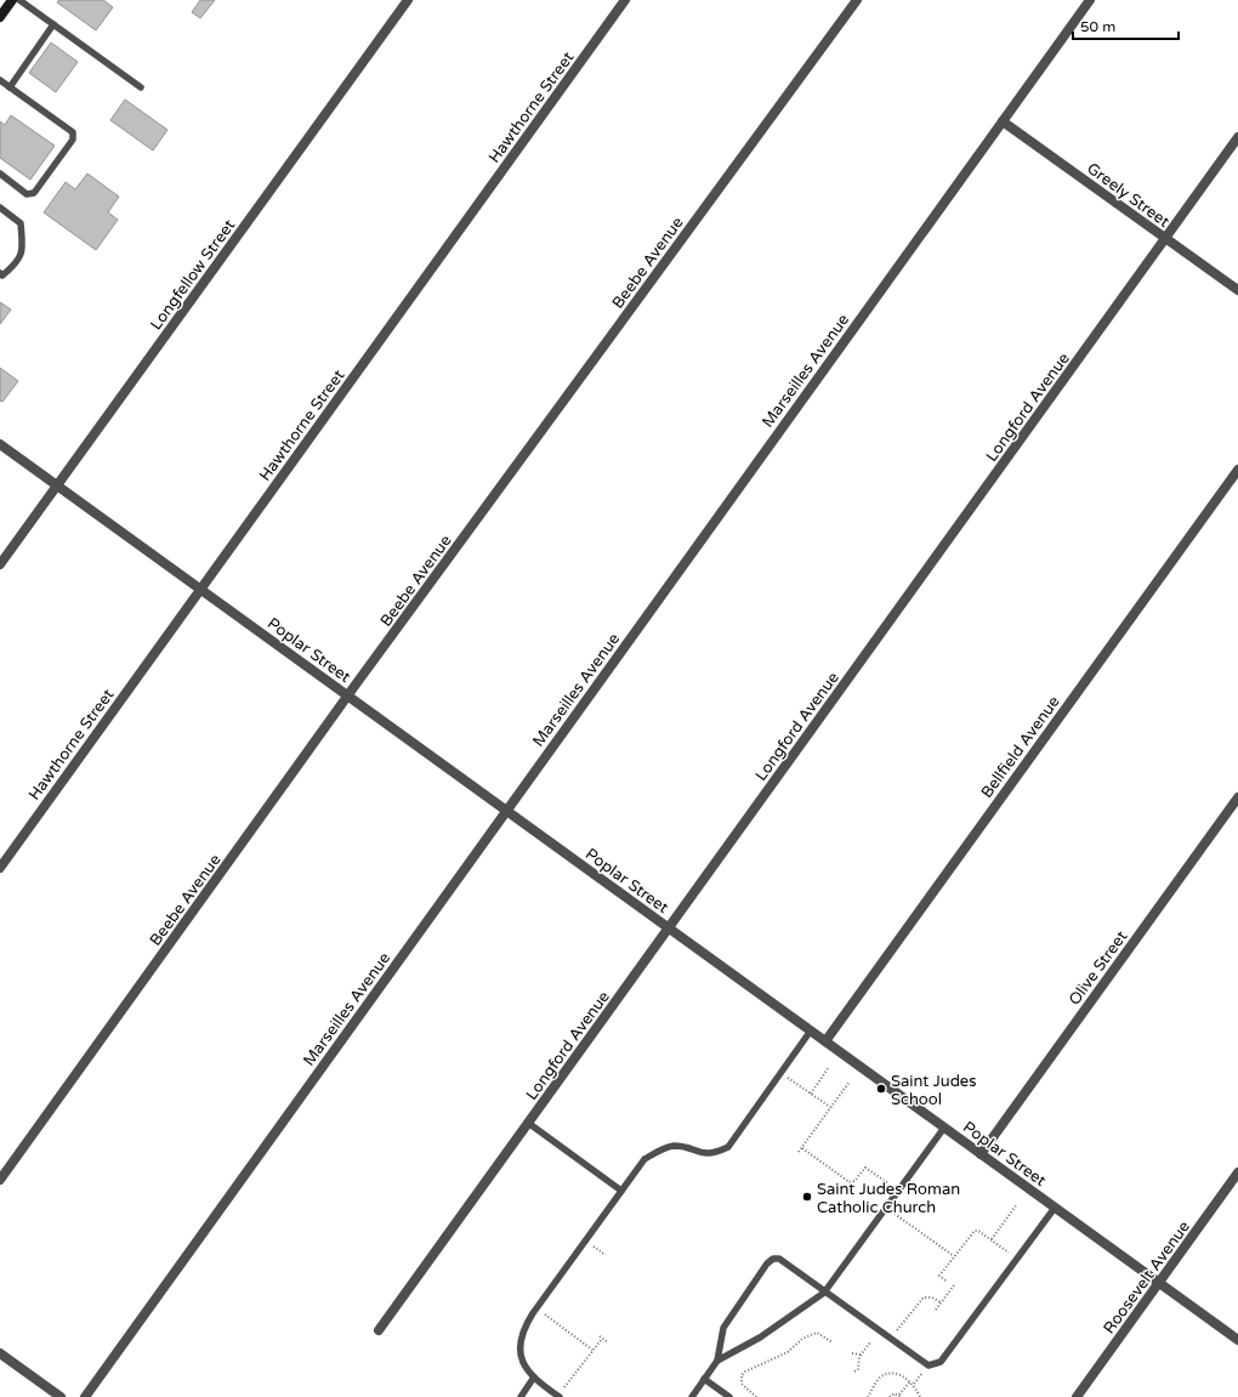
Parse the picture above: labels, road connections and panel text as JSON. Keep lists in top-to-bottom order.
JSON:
{
  "streets": {
    "street": [
      "Hawthorne Street",
      "Greely Street",
      "Beebe Avenue",
      "Longfellow Street",
      "Marseilles Avenue",
      "Longford Avenue",
      "Poplar Street",
      "Bellfield Avenue",
      "Olive Street",
      "Roosevelt Avenue"
    ]
  },
  "crossings": [
    ["Hawthorne Street", "Poplar Street"],
    ["Greely Street", "Marseilles Avenue"],
    ["Greely Street", "Longford Avenue"],
    ["Beebe Avenue", "Poplar Street"],
    ["Longfellow Street", "Poplar Street"],
    ["Marseilles Avenue", "Poplar Street"],
    ["Longford Avenue", "Poplar Street"],
    ["Poplar Street", "Bellfield Avenue"],
    ["Poplar Street", "Olive Street"],
    ["Poplar Street", "Roosevelt Avenue"]
  ],
  "places": ["Saint Judes School", "Saint Judes Roman Catholic Church"],
  "scale_bar": "50 m"
}
